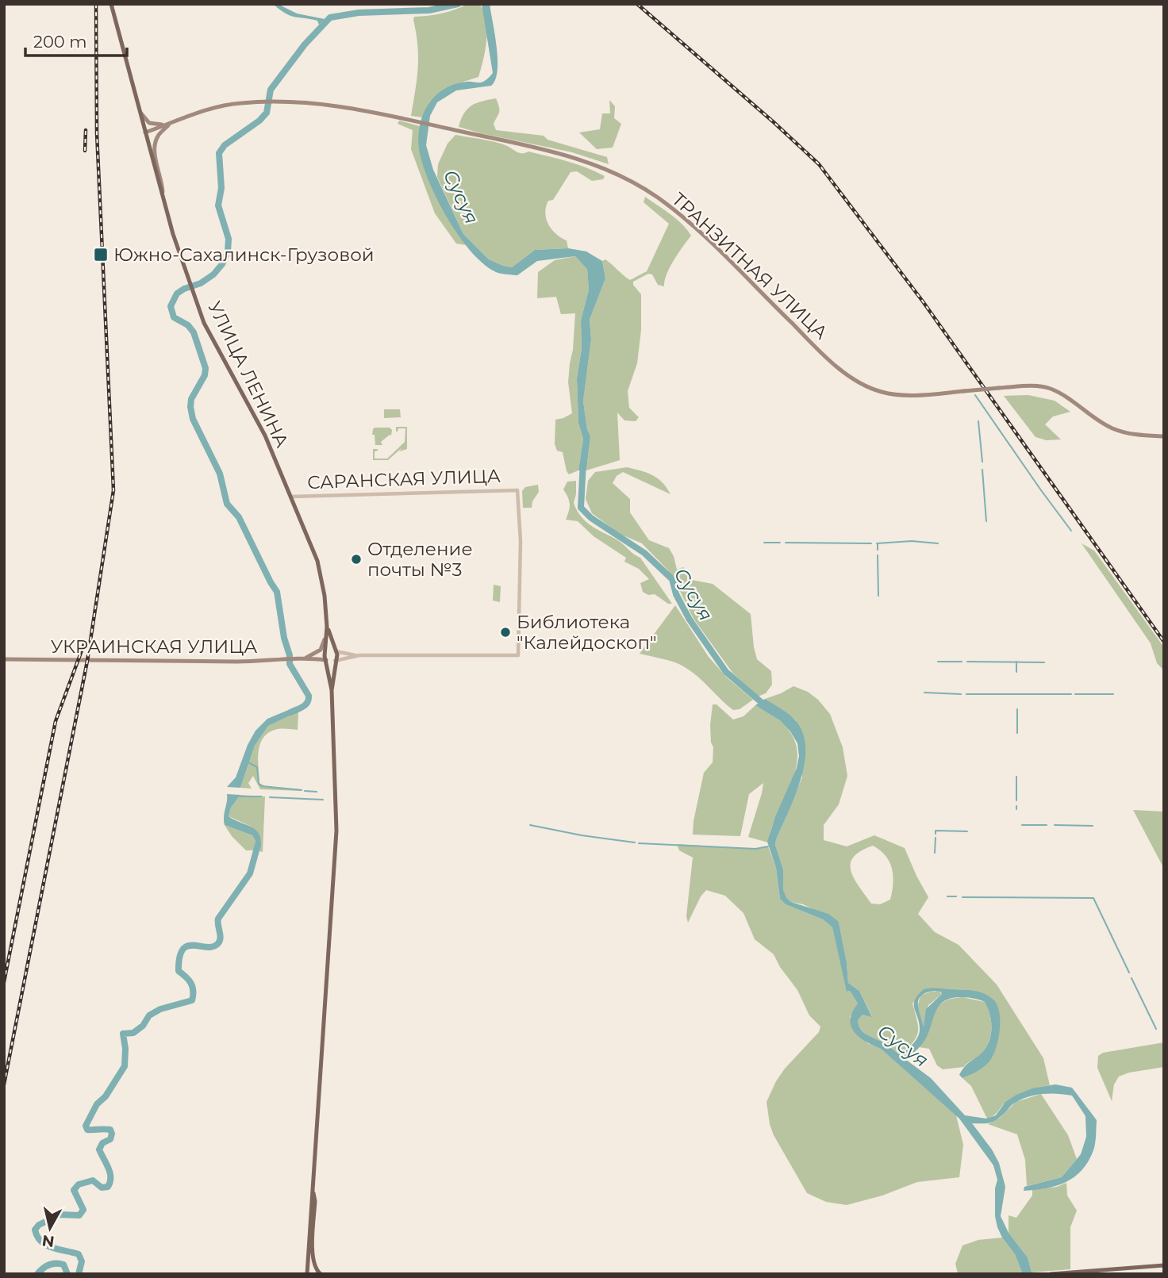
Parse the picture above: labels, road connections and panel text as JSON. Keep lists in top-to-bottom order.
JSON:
{
  "streets": {
    "main road": ["ТРАНЗИТНАЯ УЛИЦА", "УЛИЦА ЛЕНИНА", "УКРАИНСКАЯ УЛИЦА"],
    "street": ["САРАНСКАЯ УЛИЦА"]
  },
  "crossings": [
    ["ТРАНЗИТНАЯ УЛИЦА", "УЛИЦА ЛЕНИНА"],
    ["УЛИЦА ЛЕНИНА", "САРАНСКАЯ УЛИЦА"],
    ["УЛИЦА ЛЕНИНА", "УКРАИНСКАЯ УЛИЦА"],
    ["САРАНСКАЯ УЛИЦА", "УКРАИНСКАЯ УЛИЦА"]
  ],
  "water": ["Сусуя"],
  "places": {
    "transit": ["Южно-Сахалинск-Грузовой"],
    "other": ["Отделение почты №3", "Библиотека \"Калейдоскоп\""]
  },
  "scale_bar": "200 m",
  "north": "bottom"
}
